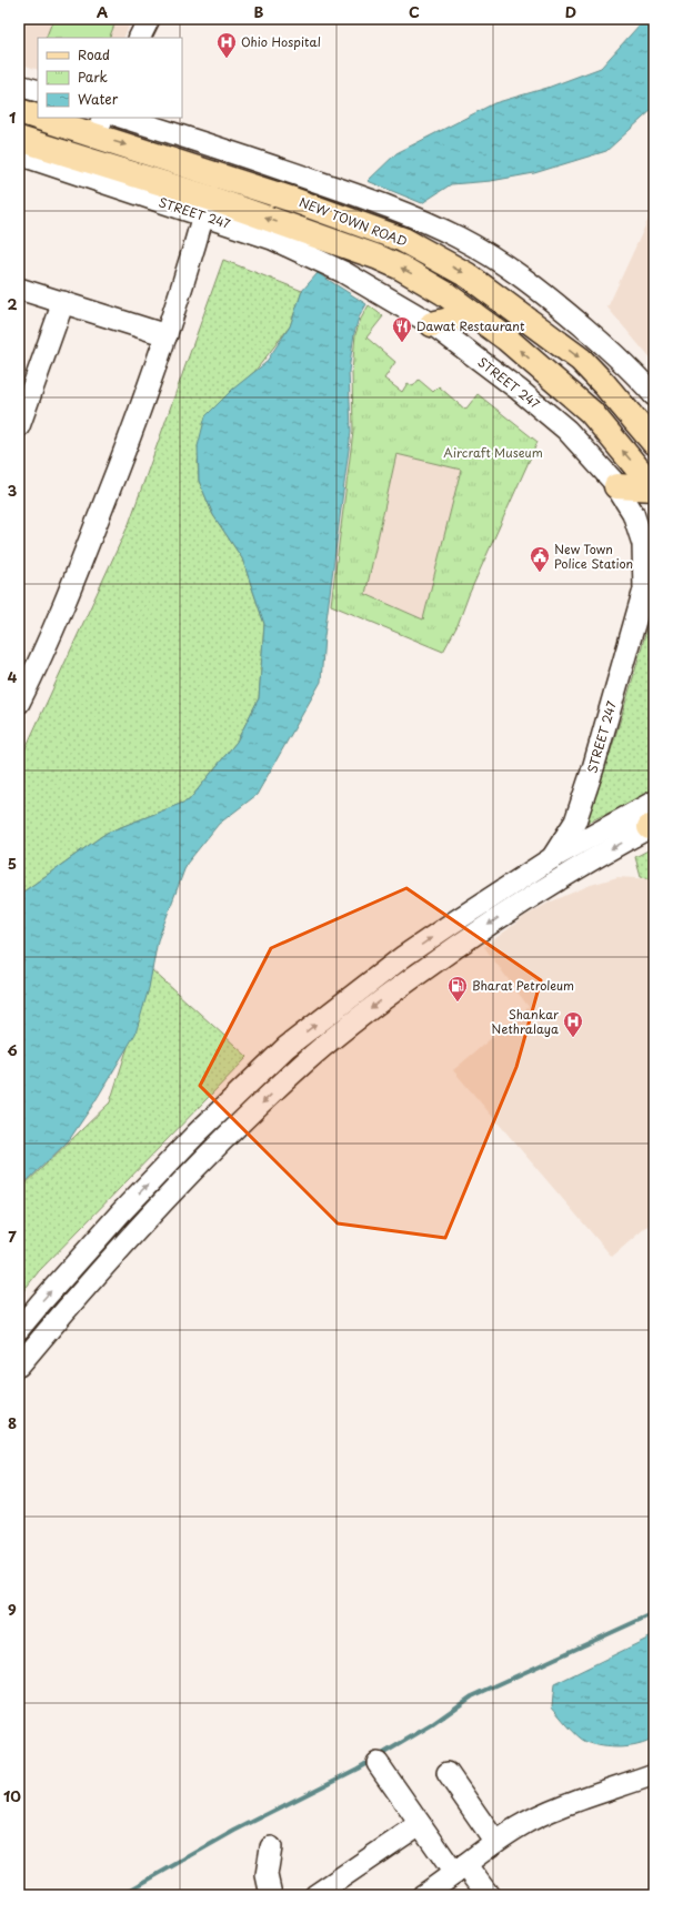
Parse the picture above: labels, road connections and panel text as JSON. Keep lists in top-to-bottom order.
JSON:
{
  "streets": {
    "main road": ["NEW TOWN ROAD"],
    "street": ["STREET 247"]
  },
  "parks": ["Aircraft Museum"],
  "places": {
    "hospital": ["Ohio Hospital", "Shankar Nethralaya"],
    "restaurant": ["Dawat Restaurant"],
    "public building": ["New Town Police Station"],
    "fuel station": ["Bharat Petroleum"]
  },
  "legend": ["Road", "Park", "Water"],
  "grid": {
    "columns": [
      "A",
      "B",
      "C",
      "D"
    ],
    "rows": [
      "1",
      "2",
      "3",
      "4",
      "5",
      "6",
      "7",
      "8",
      "9",
      "10"
    ]
  }
}
